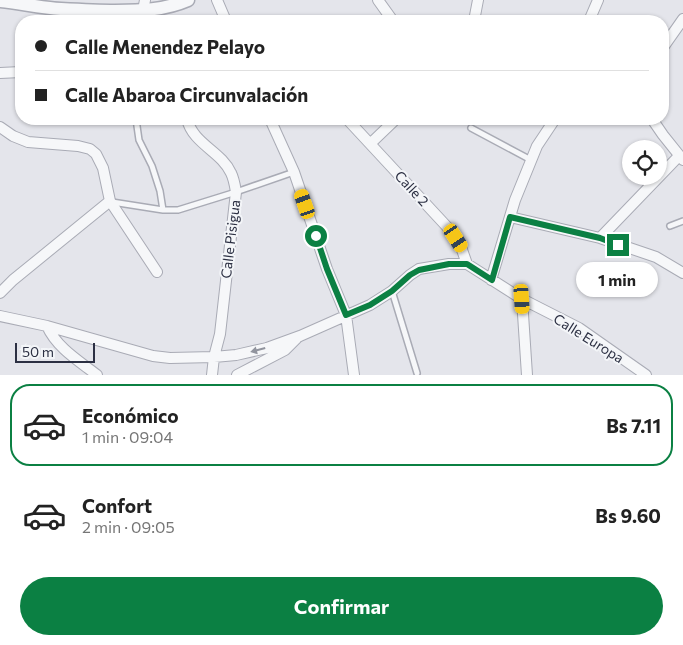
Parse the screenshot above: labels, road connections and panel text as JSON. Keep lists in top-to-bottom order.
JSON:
{
  "streets": {
    "street": ["Calle 2", "Calle Pisigua", "Calle Europa"]
  },
  "crossings": [
    ["Calle 2", "Calle Europa"]
  ],
  "scale_bar": "50 m",
  "page": {
    "banner": ["Calle Menendez Pelayo", "Calle Abaroa Circunvalación"],
    "bubble": "1 min",
    "scale": "50 m",
    "list": [
      {
        "name": "Económico",
        "note": "1 min · 09:04",
        "value": "Bs 7.11"
      },
      {
        "name": "Confort",
        "note": "2 min · 09:05",
        "value": "Bs 9.60"
      }
    ],
    "buttons": "Confirmar"
  }
}
